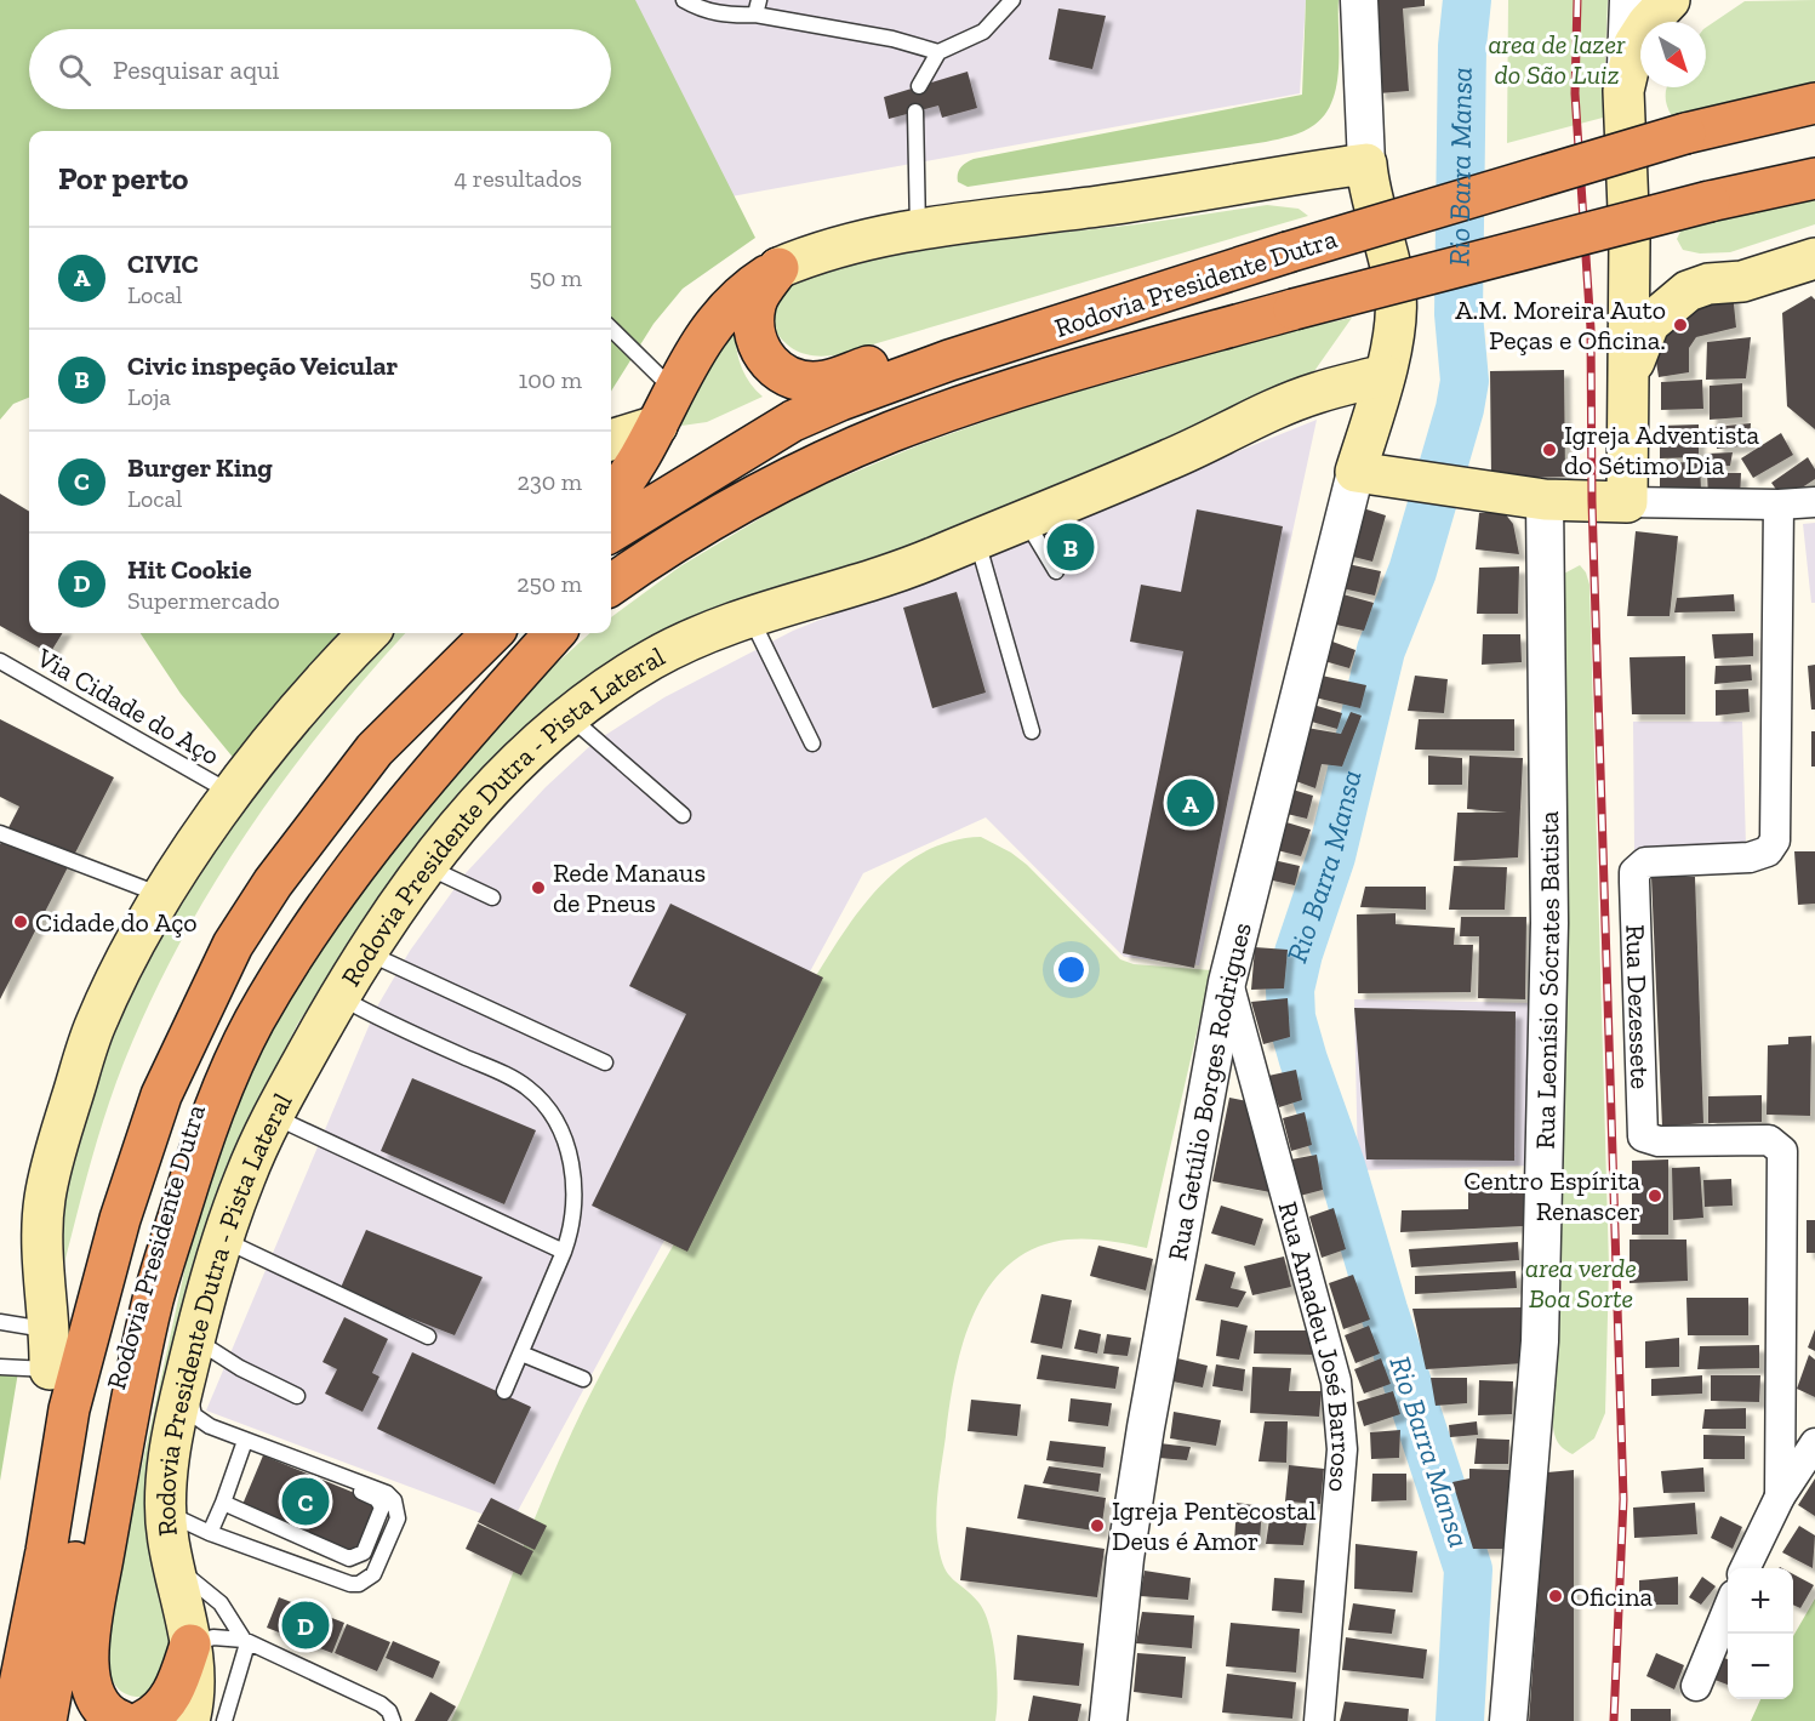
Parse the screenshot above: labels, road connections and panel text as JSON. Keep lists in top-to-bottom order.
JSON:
{
  "streets": {
    "highway": ["Rodovia Presidente Dutra"],
    "main road": ["Rodovia Presidente Dutra - Pista Lateral"],
    "street": [
      "Rua Leonísio Sócrates Batista",
      "Rua Dezessete",
      "Rua Getúlio Borges Rodrigues",
      "Rua Amadeu José Barroso"
    ],
    "lane": ["Via Cidade do Aço"]
  },
  "crossings": [
    ["Rua Getúlio Borges Rodrigues", "Rua Amadeu José Barroso"]
  ],
  "water": ["Rio Barra Mansa"],
  "parks": ["area de lazer do São Luiz", "area verde Boa Sorte"],
  "places": [
    "A.M. Moreira Auto Peças e Oficina.",
    "Igreja Adventista do Sétimo Dia",
    "Rede Manaus de Pneus",
    "Cidade do Aço",
    "Centro Espírita Renascer",
    "Igreja Pentecostal Deus é Amor",
    "Oficina"
  ],
  "north": "bottom right",
  "page": {
    "search": "Pesquisar aqui",
    "heading": ["Por perto", "4 resultados"],
    "list": [
      {
        "mark": "A",
        "name": "CIVIC",
        "note": "Local",
        "value": "50 m"
      },
      {
        "mark": "B",
        "name": "Civic inspeção Veicular",
        "note": "Loja",
        "value": "100 m"
      },
      {
        "mark": "C",
        "name": "Burger King",
        "note": "Local",
        "value": "230 m"
      },
      {
        "mark": "D",
        "name": "Hit Cookie",
        "note": "Supermercado",
        "value": "250 m"
      }
    ],
    "pins": [
      "B",
      "A",
      "C",
      "D"
    ],
    "map_buttons": ["+", "−"]
  }
}
